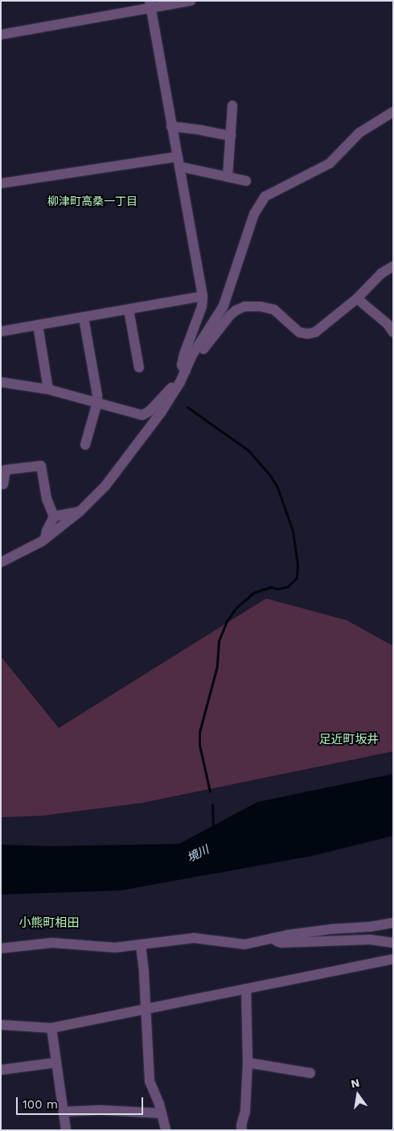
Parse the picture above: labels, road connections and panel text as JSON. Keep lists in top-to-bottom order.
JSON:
{
  "districts": ["柳津町高桑一丁目", "足近町坂井", "小熊町相田"],
  "water": ["境川"],
  "scale_bar": "100 m",
  "north": "top"
}
